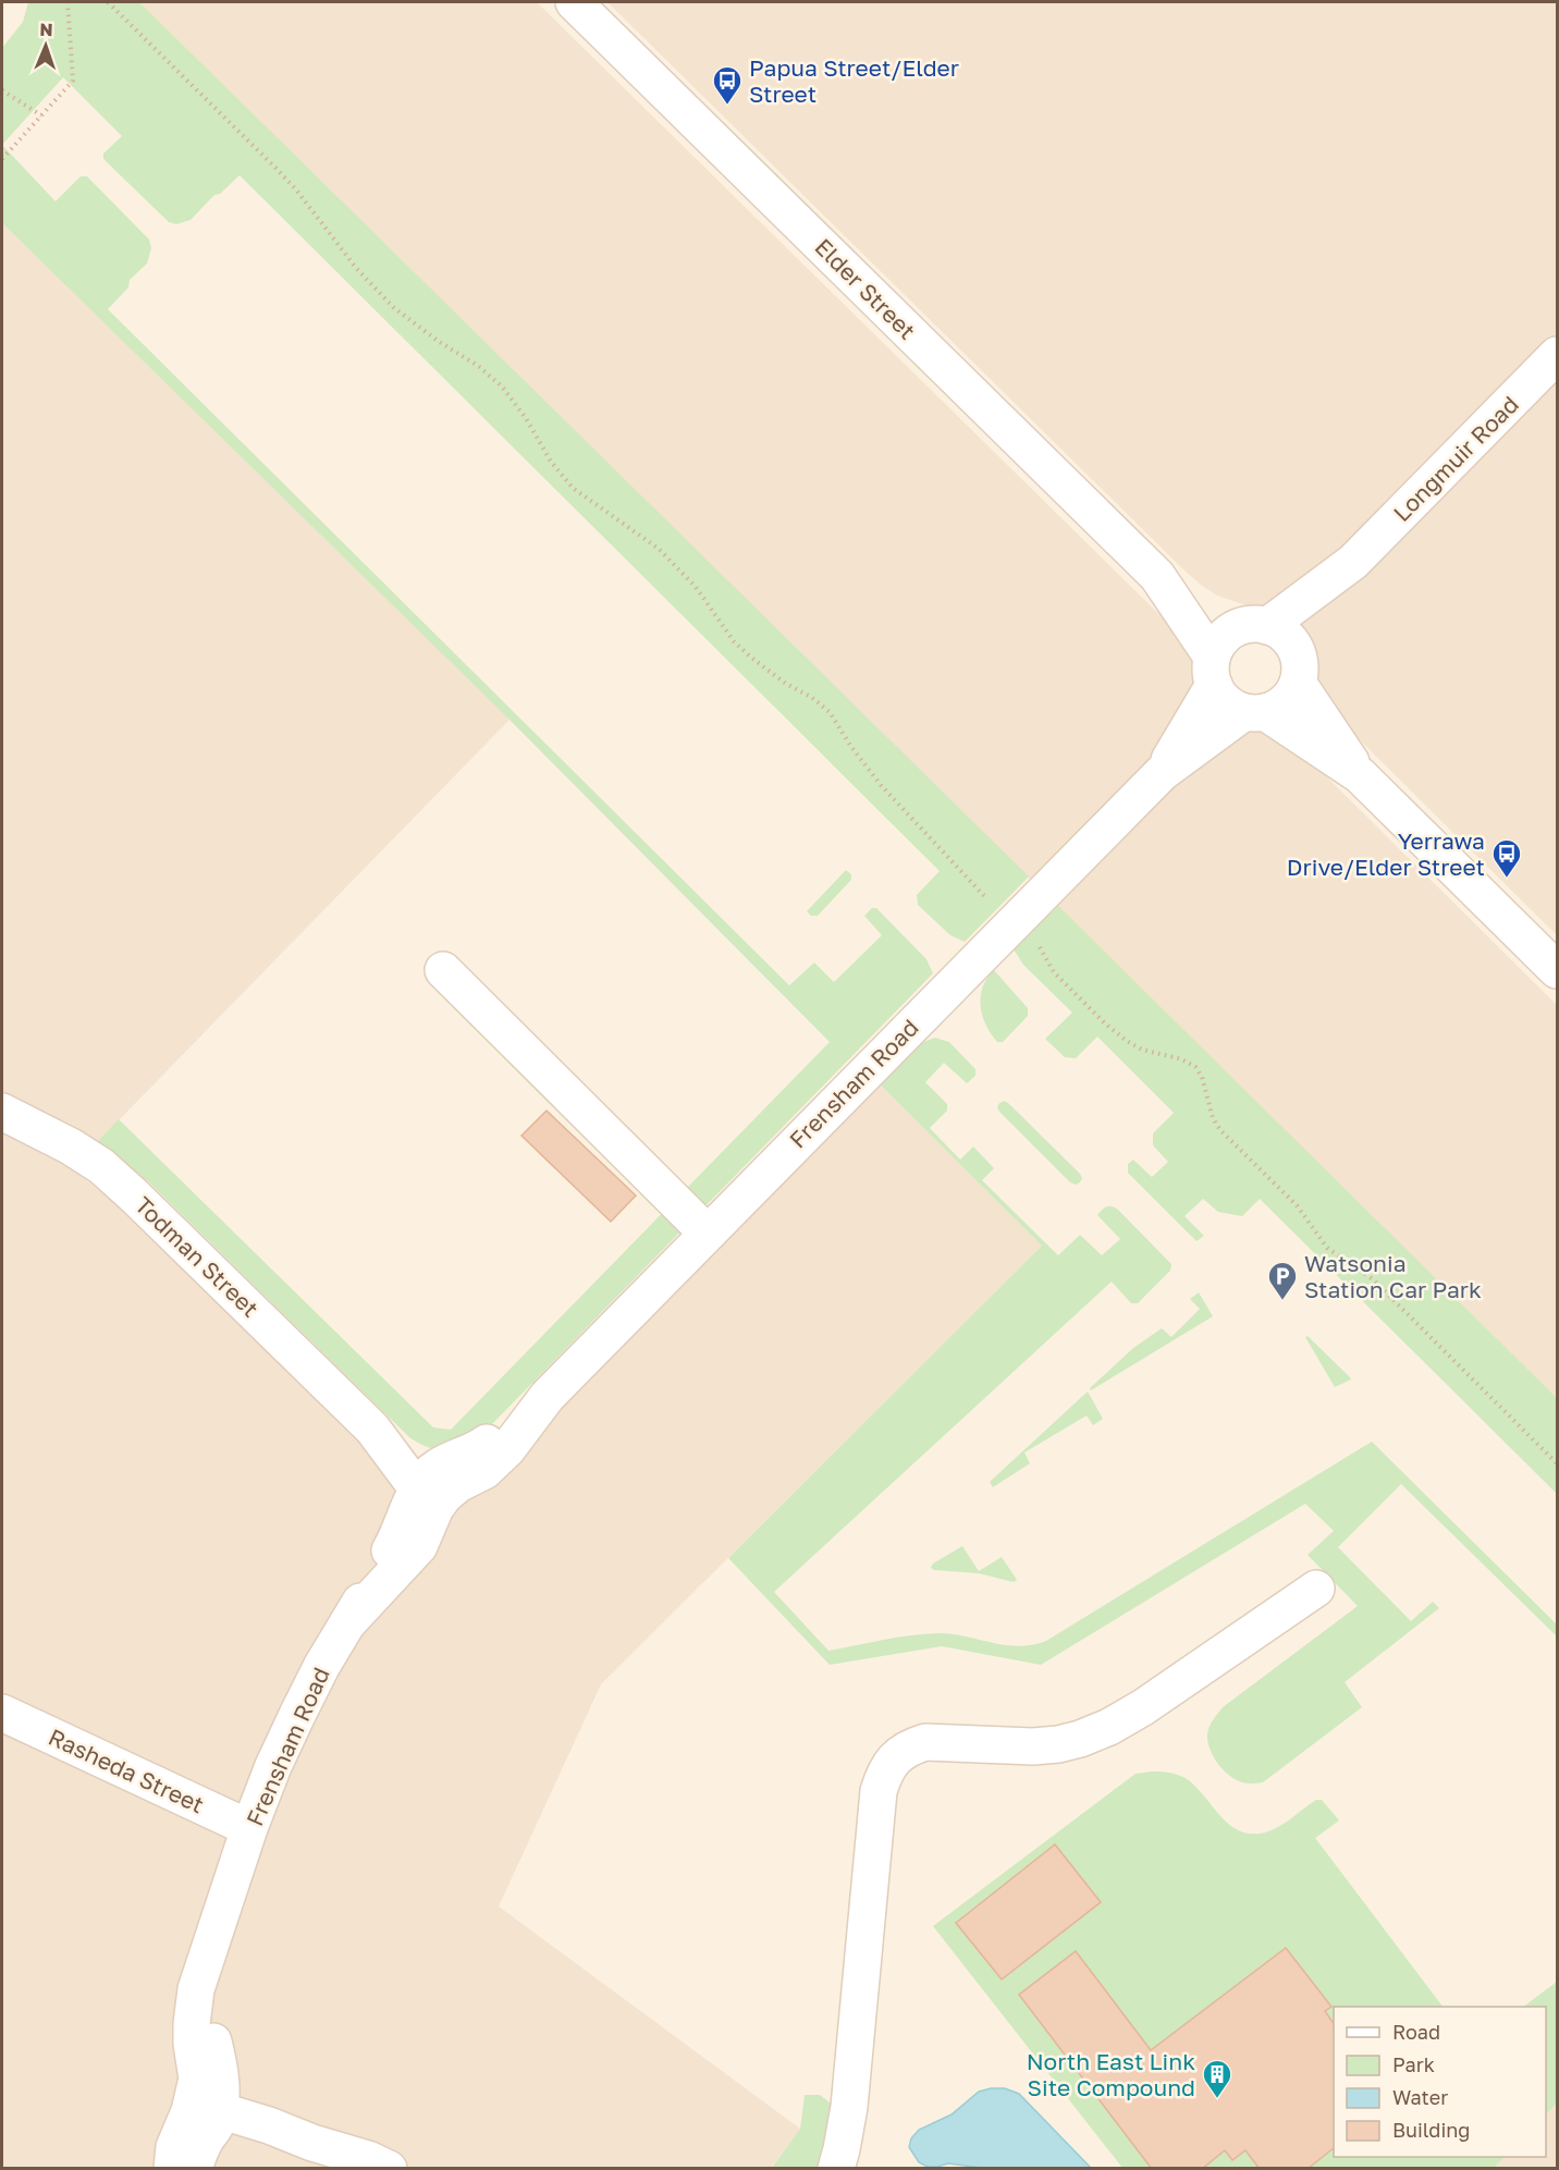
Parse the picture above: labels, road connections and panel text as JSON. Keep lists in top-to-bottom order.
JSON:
{
  "streets": {
    "street": [
      "Elder Street",
      "Longmuir Road",
      "Frensham Road",
      "Todman Street",
      "Rasheda Street"
    ]
  },
  "crossings": [
    ["Elder Street", "Longmuir Road"],
    ["Elder Street", "Frensham Road"],
    ["Longmuir Road", "Frensham Road"],
    ["Frensham Road", "Todman Street"],
    ["Frensham Road", "Rasheda Street"]
  ],
  "places": {
    "bus stop": ["Papua Street/Elder Street", "Yerrawa Drive/Elder Street"],
    "parking": ["Watsonia Station Car Park"],
    "building": ["North East Link Site Compound"]
  },
  "legend": [
    "Road",
    "Park",
    "Water",
    "Building"
  ],
  "north": "top"
}
